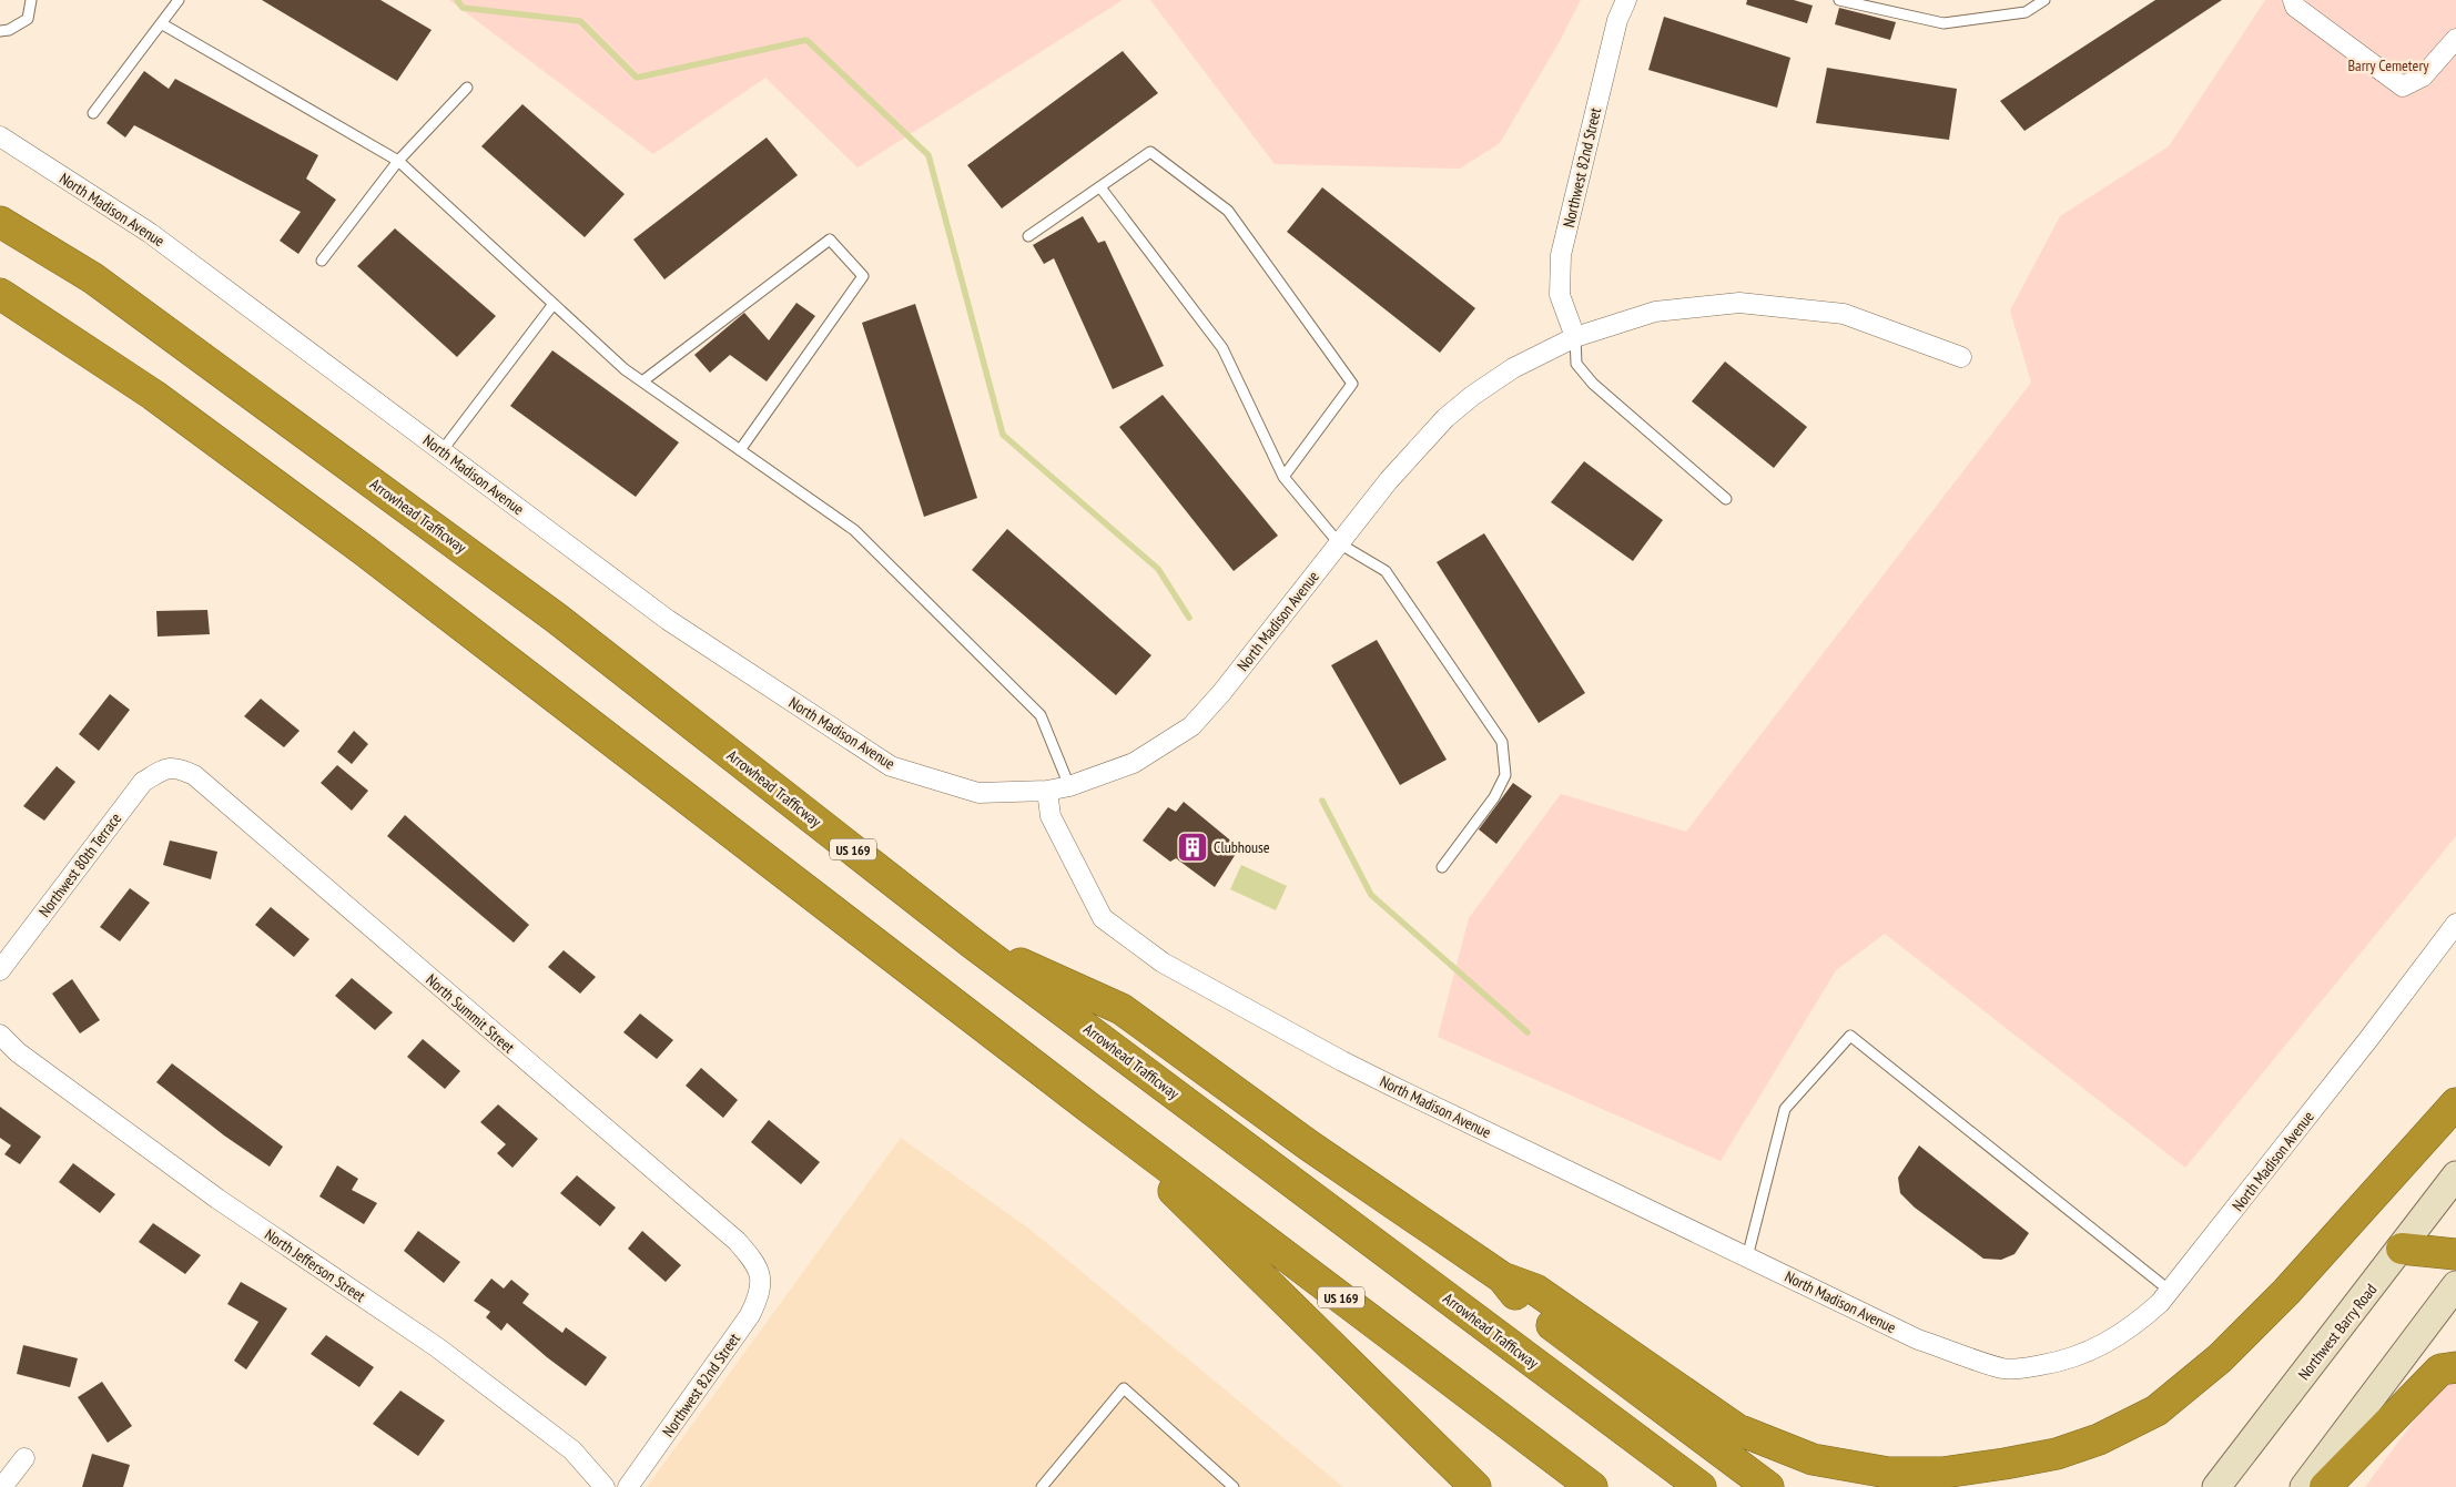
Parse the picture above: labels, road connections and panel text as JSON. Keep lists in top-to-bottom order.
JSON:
{
  "streets": {
    "highway": ["Arrowhead Trafficway", "US 169"],
    "main road": ["Northwest Barry Road"],
    "street": [
      "Northwest 82nd Street",
      "North Madison Avenue",
      "Northwest 80th Terrace",
      "North Summit Street",
      "North Jefferson Street"
    ]
  },
  "crossings": [
    ["Northwest 82nd Street", "North Madison Avenue"],
    ["Northwest 82nd Street", "North Summit Street"],
    ["Northwest 80th Terrace", "North Summit Street"]
  ],
  "parks": ["Barry Cemetery"],
  "places": {
    "building": ["Clubhouse"]
  }
}
